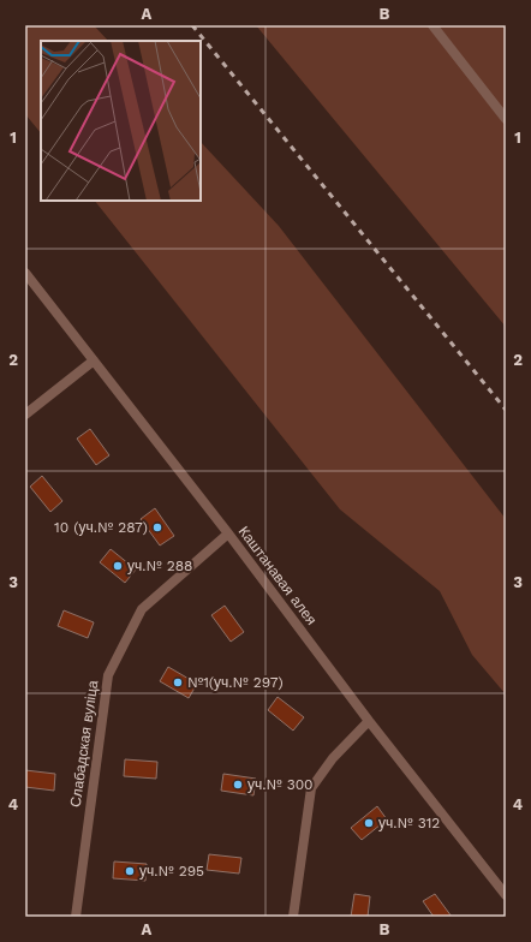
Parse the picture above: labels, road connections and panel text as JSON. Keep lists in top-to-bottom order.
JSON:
{
  "streets": {
    "street": ["Каштанавая алея", "Слабадская вуліца"]
  },
  "crossings": [
    ["Каштанавая алея", "Слабадская вуліца"]
  ],
  "places": [
    "10 (уч.№ 287)",
    "уч.№ 288",
    "№1(уч.№ 297)",
    "уч.№ 300",
    "уч.№ 312",
    "уч.№ 295"
  ],
  "grid": {
    "columns": ["A", "B"],
    "rows": [
      "1",
      "2",
      "3",
      "4"
    ]
  }
}
